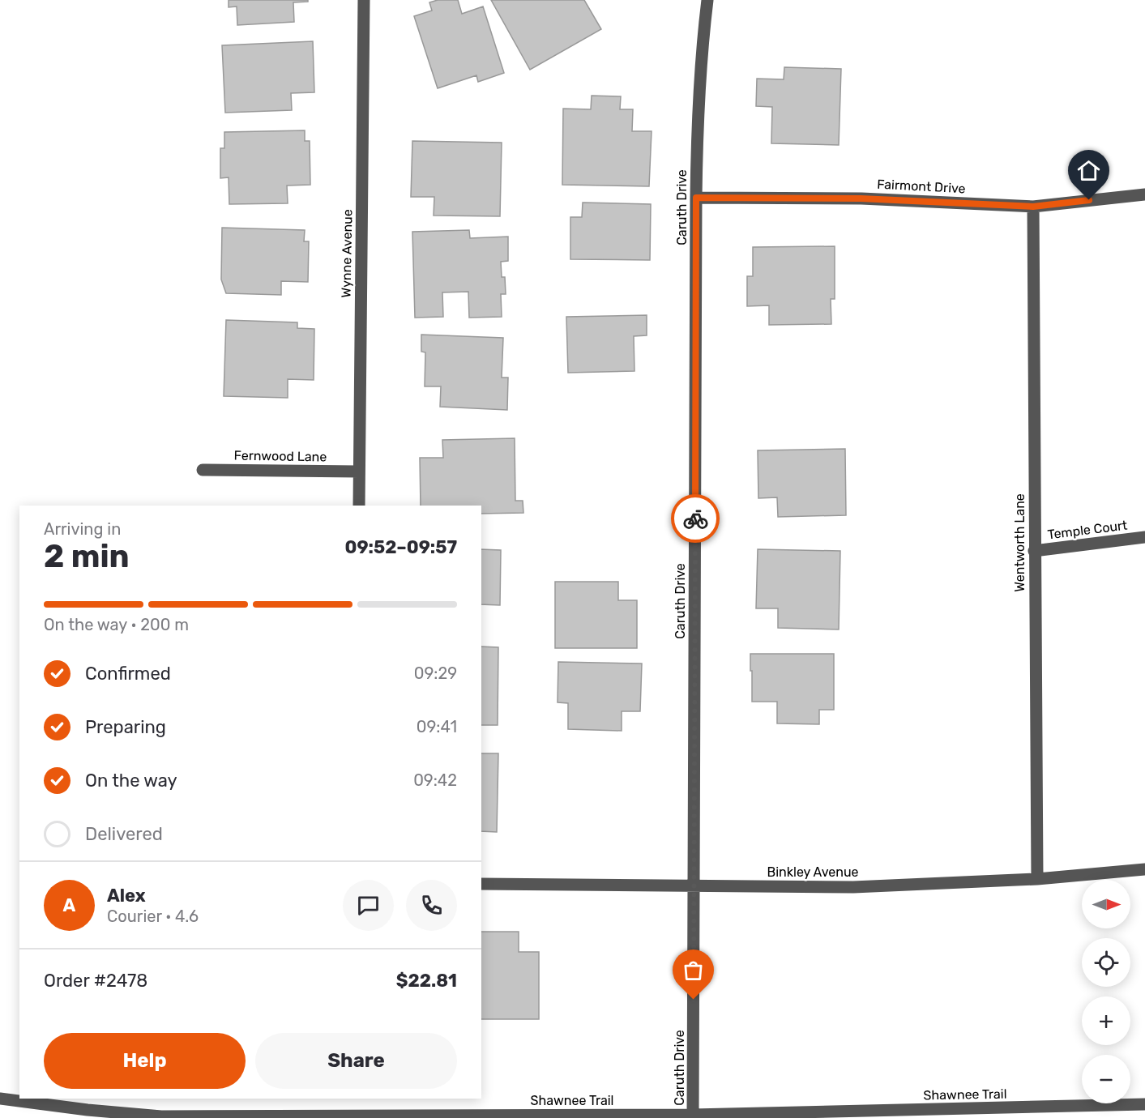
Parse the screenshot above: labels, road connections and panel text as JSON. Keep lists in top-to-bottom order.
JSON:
{
  "streets": {
    "street": [
      "Fairmont Drive",
      "Caruth Drive",
      "Wynne Avenue",
      "Fernwood Lane",
      "Temple Court",
      "Wentworth Lane",
      "Binkley Avenue",
      "Shawnee Trail"
    ]
  },
  "crossings": [
    ["Fairmont Drive", "Caruth Drive"],
    ["Fairmont Drive", "Wentworth Lane"],
    ["Caruth Drive", "Binkley Avenue"],
    ["Caruth Drive", "Shawnee Trail"],
    ["Wynne Avenue", "Fernwood Lane"],
    ["Temple Court", "Wentworth Lane"],
    ["Wentworth Lane", "Binkley Avenue"]
  ],
  "north": "right",
  "page": {
    "heading": ["2 min", "Arriving in", "09:52–09:57"],
    "panel": [
      "Alex",
      "Courier · 4.6",
      "Order #2478",
      "$22.81"
    ],
    "bar": "On the way · 200 m",
    "list": [
      ["Confirmed", "09:29"],
      ["Preparing", "09:41"],
      ["On the way", "09:42"],
      "Delivered"
    ],
    "map_buttons": ["+", "−"],
    "round": "A",
    "buttons": ["Help", "Share"]
  }
}
